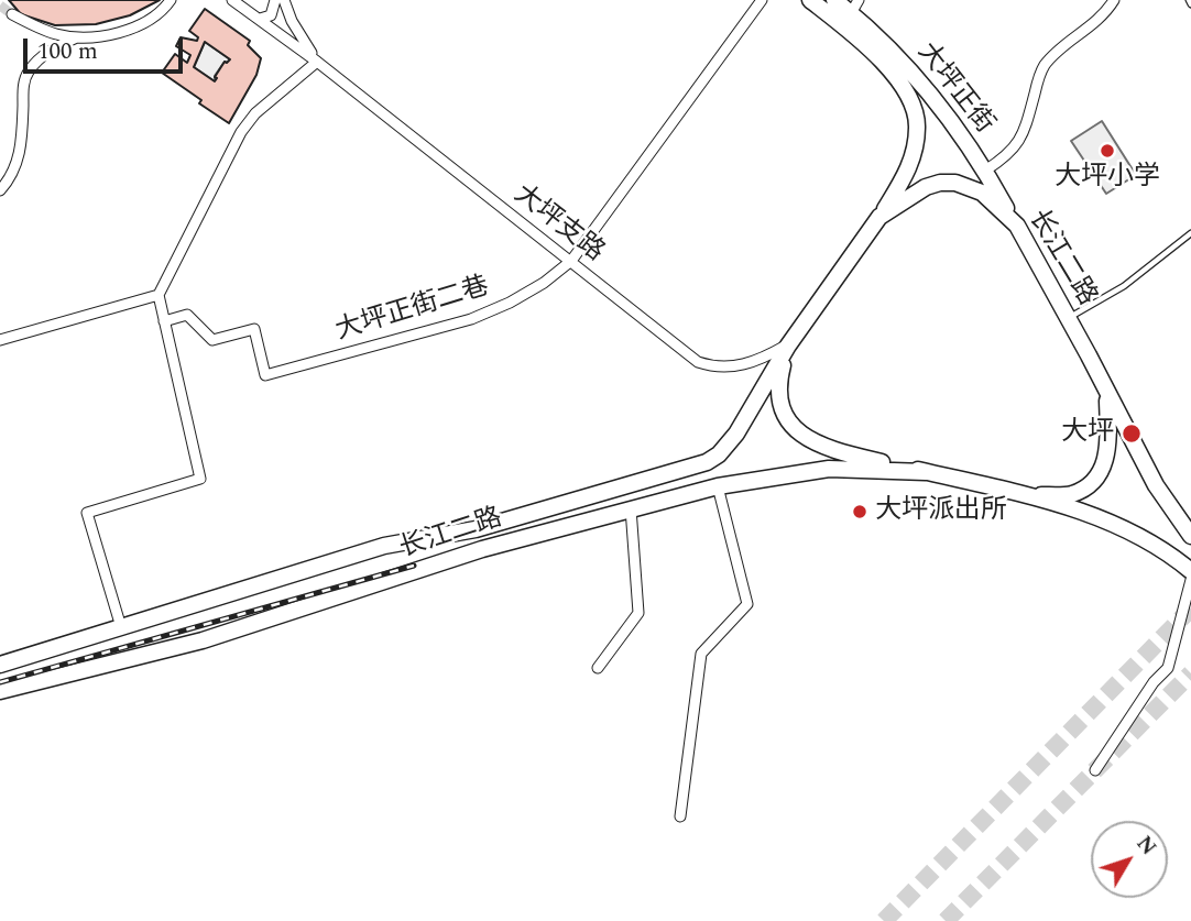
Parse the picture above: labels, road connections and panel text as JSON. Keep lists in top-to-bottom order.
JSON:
{
  "streets": {
    "main road": ["大坪正街", "长江二路"],
    "street": ["大坪支路", "大坪正街二巷"]
  },
  "crossings": [
    ["大坪正街", "长江二路"],
    ["大坪支路", "长江二路"],
    ["大坪支路", "大坪正街二巷"]
  ],
  "places": ["大坪小学", "大坪", "大坪派出所"],
  "scale_bar": "100 m",
  "north": "top right"
}
